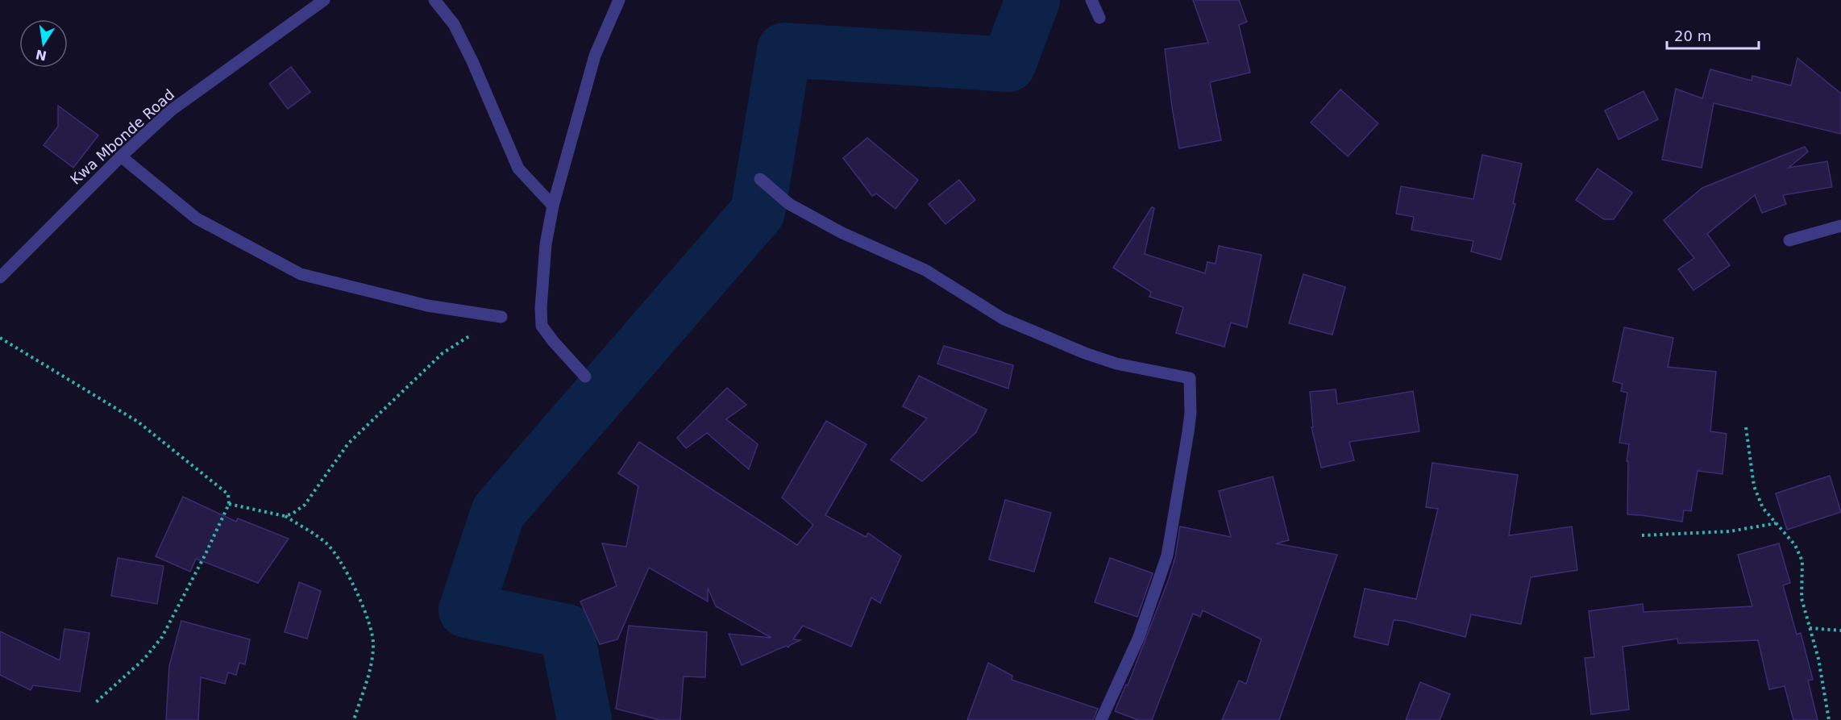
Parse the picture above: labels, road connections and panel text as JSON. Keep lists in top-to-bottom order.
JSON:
{
  "streets": {
    "street": ["Kwa Mbonde Road"]
  },
  "scale_bar": "20 m",
  "north": "bottom"
}
